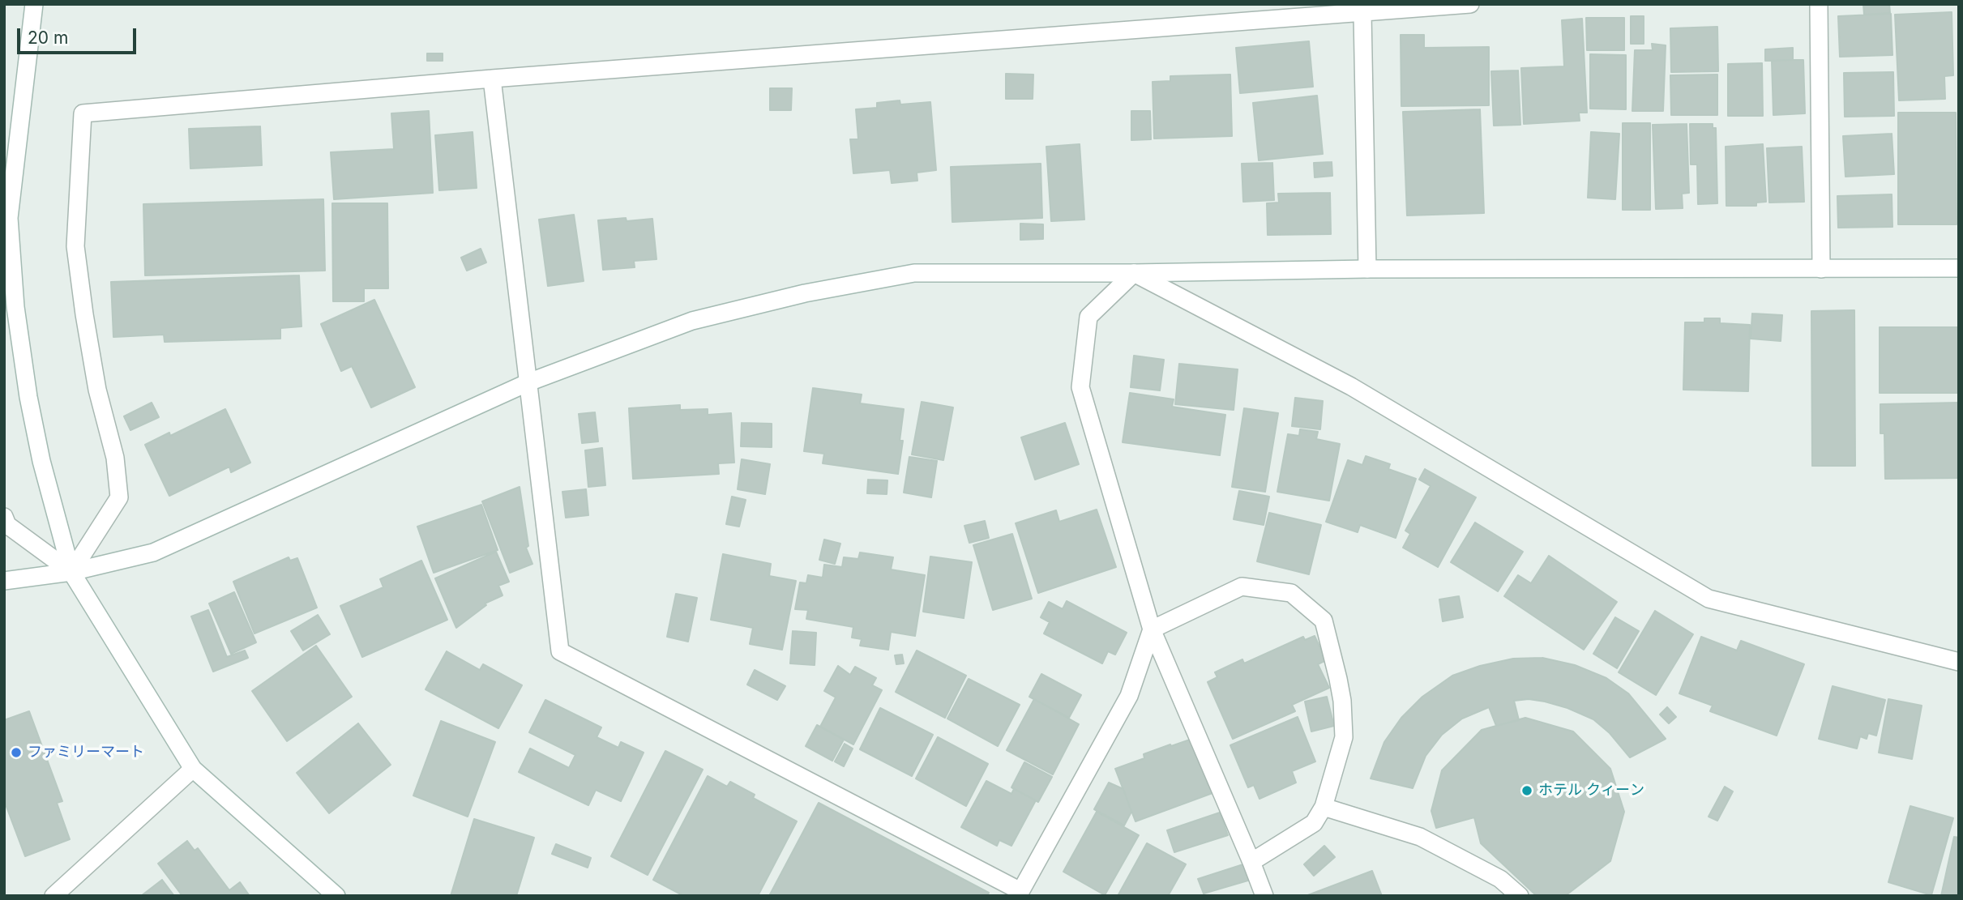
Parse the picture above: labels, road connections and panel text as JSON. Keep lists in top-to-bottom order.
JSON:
{
  "places": ["ファミリーマート", "ホテル クィーン"],
  "scale_bar": "20 m"
}
